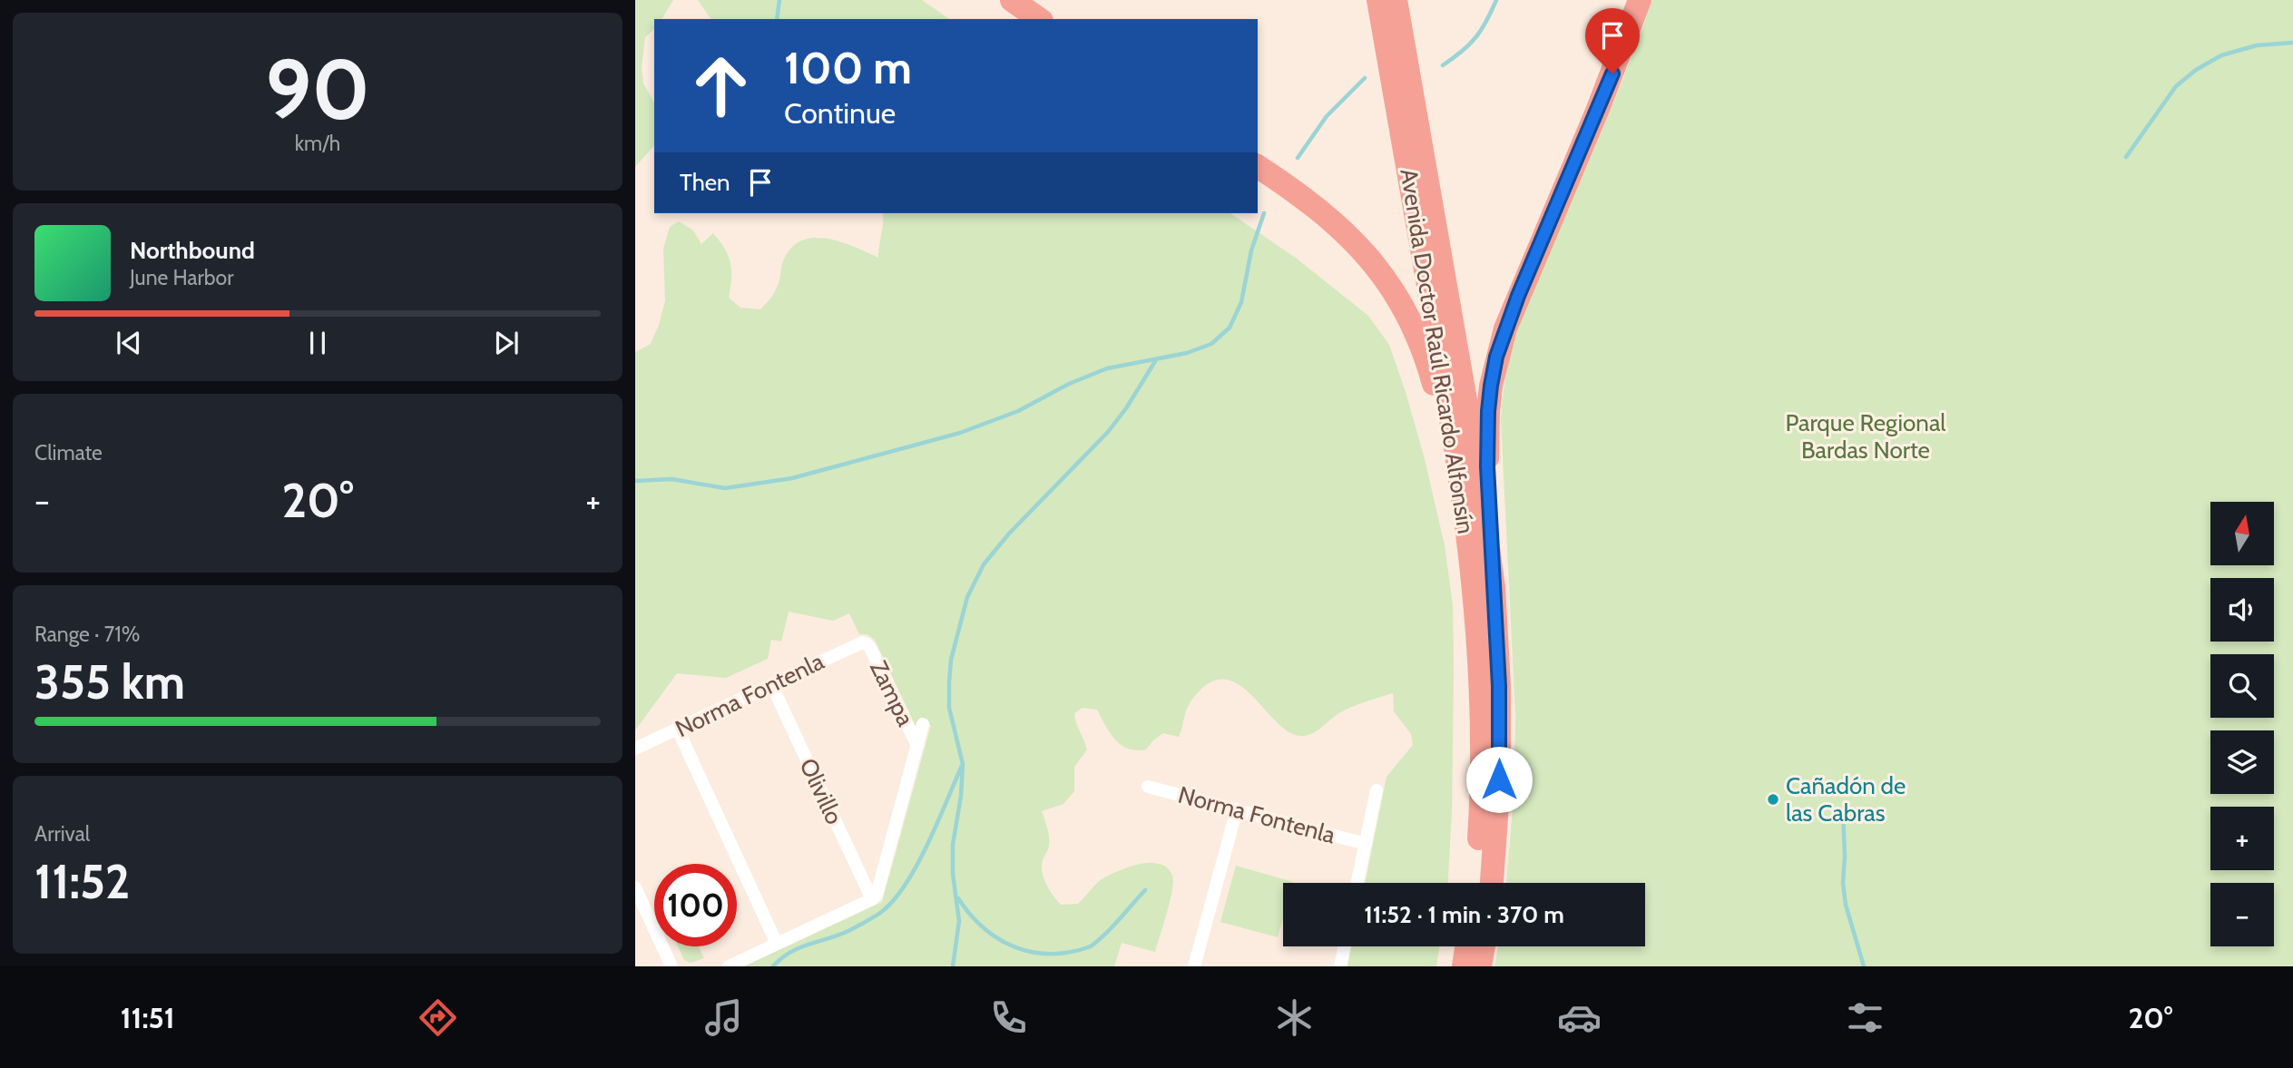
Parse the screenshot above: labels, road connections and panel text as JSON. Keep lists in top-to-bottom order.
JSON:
{
  "streets": {
    "highway": ["Avenida Doctor Raúl Ricardo Alfonsín"],
    "street": ["Zampa", "Norma Fontenla", "Olivillo"]
  },
  "crossings": [
    ["Zampa", "Norma Fontenla"],
    ["Norma Fontenla", "Olivillo"]
  ],
  "parks": ["Parque Regional Bardas Norte"],
  "places": ["Cañadón de las Cabras"],
  "north": "top",
  "page": {
    "tile": [
      ["90", "km/h"],
      "Climate",
      ["Range · 71%", "355 km"],
      ["Arrival", "11:52"]
    ],
    "turn": ["100 m", "Continue"],
    "then": "Then",
    "song": ["Northbound", "June Harbor"],
    "heat": ["−", "20°", "+"],
    "map_buttons": ["+", "−"],
    "limit": "100",
    "trip": "11:52 · 1 min · 370 m",
    "tabs": ["11:51", "20°"]
  }
}
